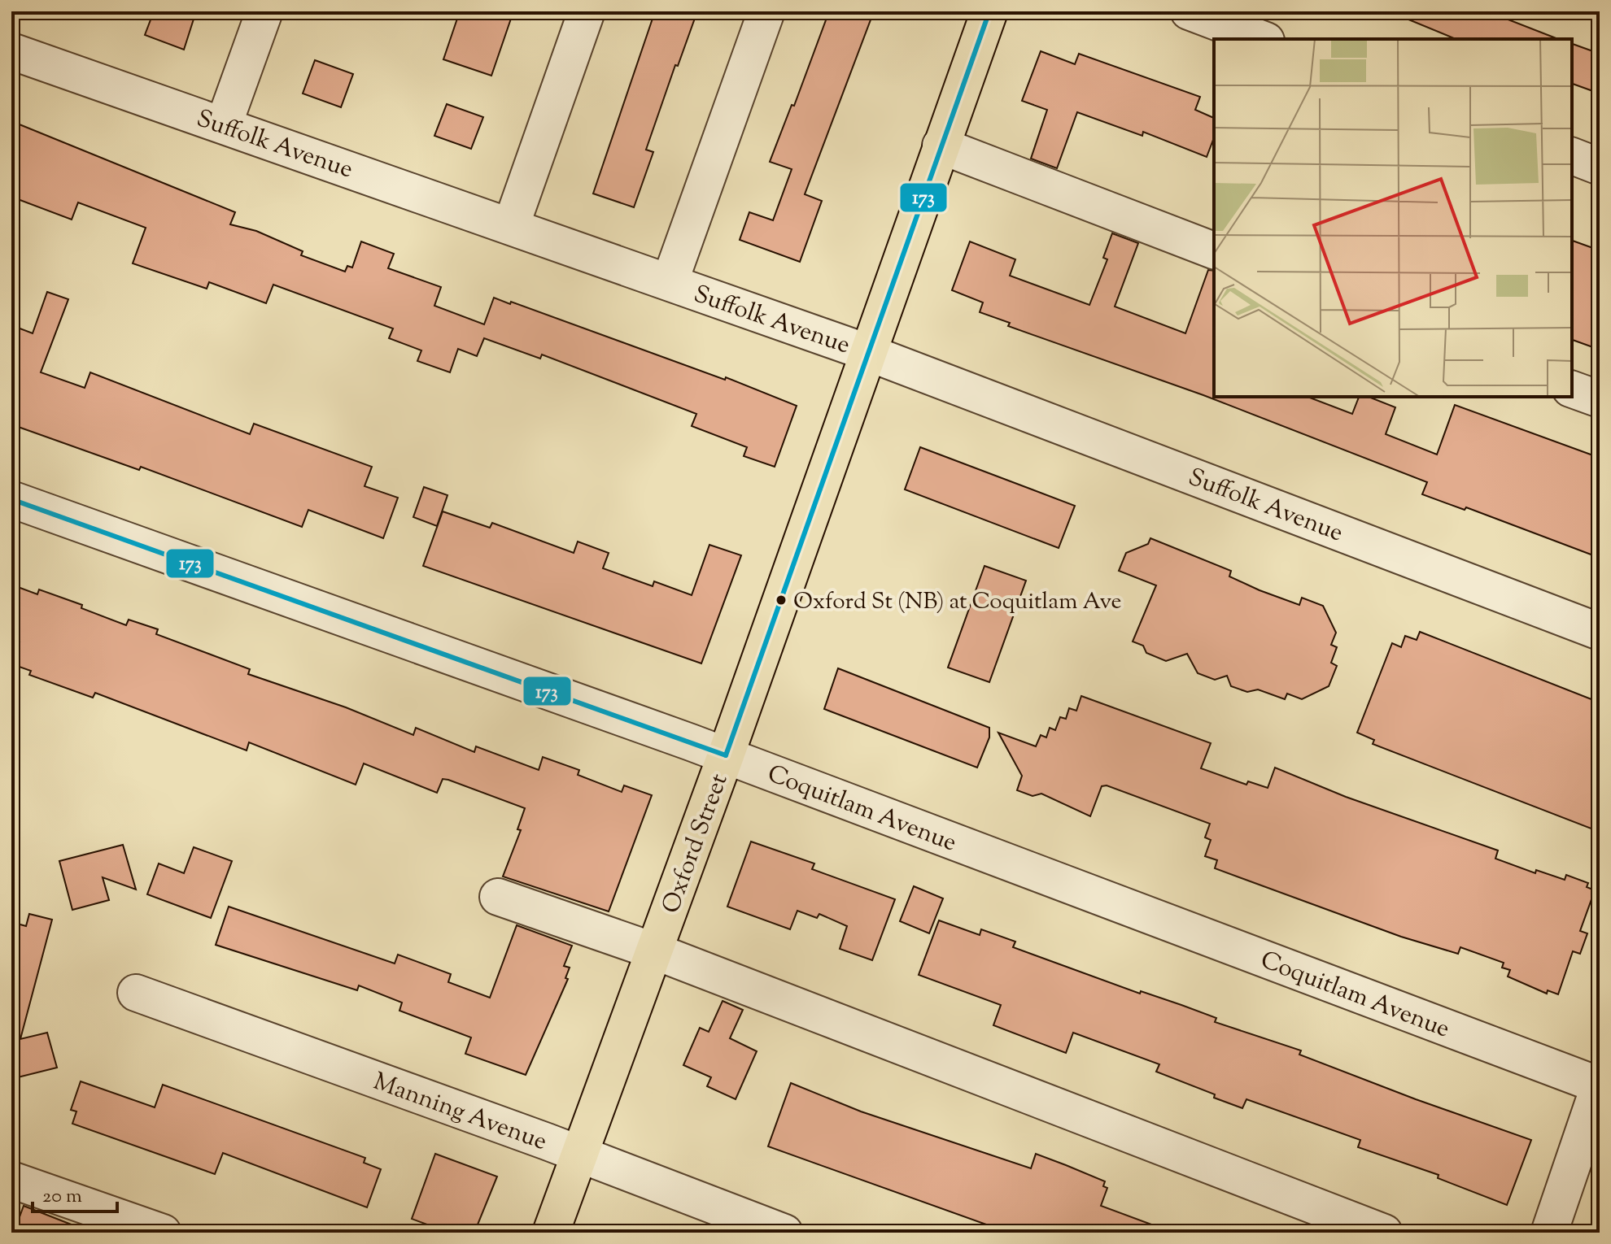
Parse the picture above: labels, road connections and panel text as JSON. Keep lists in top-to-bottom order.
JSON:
{
  "streets": {
    "main road": ["Oxford Street"],
    "street": ["Suffolk Avenue", "Coquitlam Avenue", "Manning Avenue"]
  },
  "crossings": [
    ["Suffolk Avenue", "Oxford Street"],
    ["Coquitlam Avenue", "Oxford Street"],
    ["Oxford Street", "Manning Avenue"]
  ],
  "places": ["Oxford St (NB) at Coquitlam Ave"],
  "lines": ["transit line 173"],
  "scale_bar": "20 m"
}
